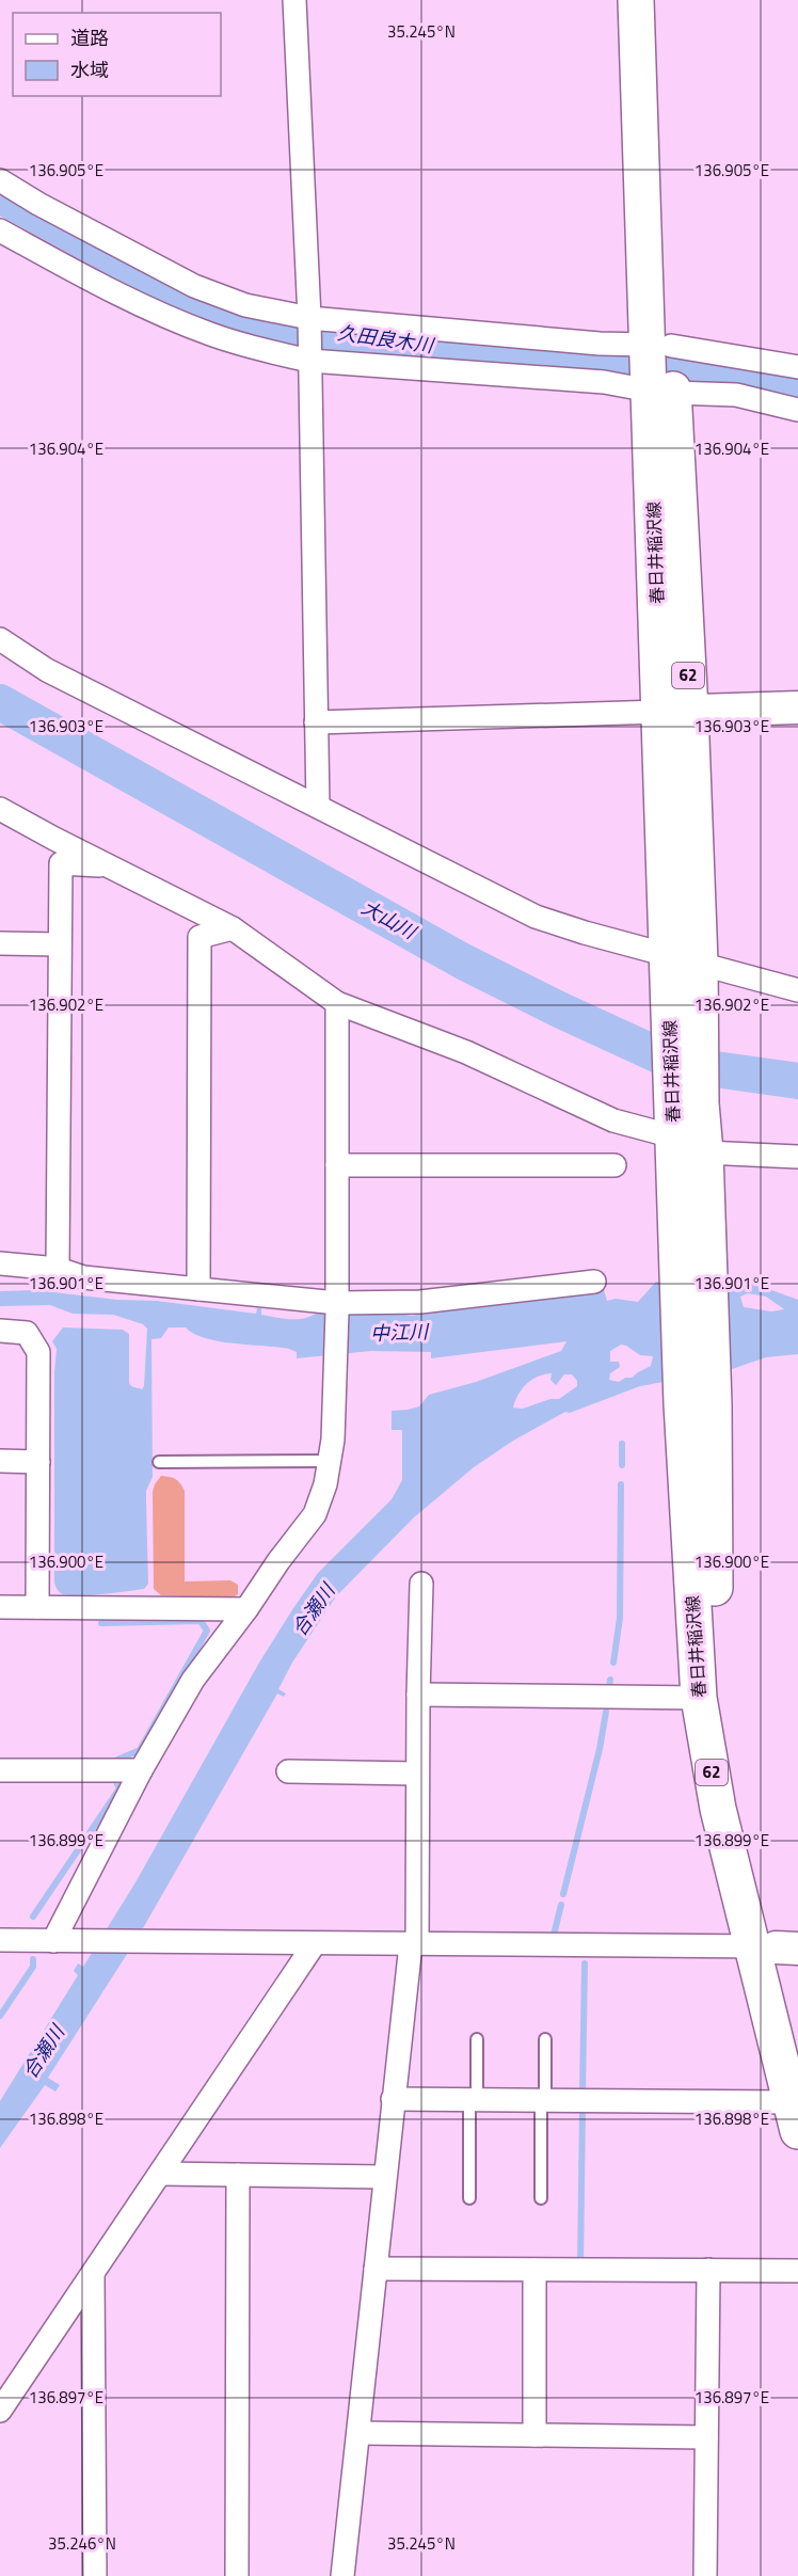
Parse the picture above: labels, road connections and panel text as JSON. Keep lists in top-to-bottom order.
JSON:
{
  "streets": {
    "main road": ["春日井稲沢線", "62"]
  },
  "water": [
    "久田良木川",
    "大山川",
    "中江川",
    "合瀬川"
  ],
  "legend": ["道路", "水域"],
  "coordinates": [
    "35.245°N",
    "136.905°E",
    "136.904°E",
    "136.903°E",
    "136.902°E",
    "136.901°E",
    "136.900°E",
    "136.899°E",
    "136.898°E",
    "136.897°E",
    "35.246°N"
  ]
}
